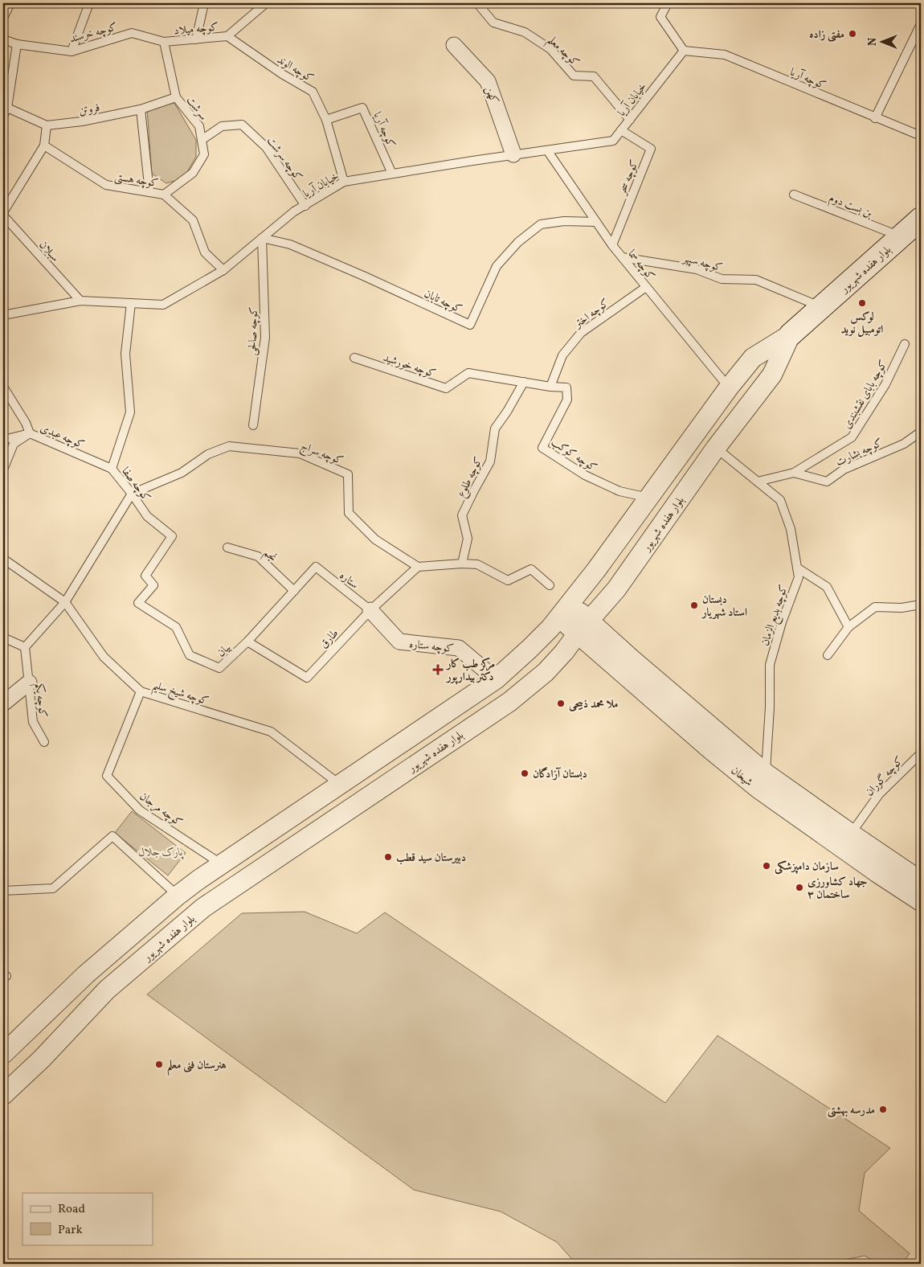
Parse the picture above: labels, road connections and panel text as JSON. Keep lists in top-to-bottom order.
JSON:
{
  "streets": {
    "main road": ["بلوار هفده شهریور"],
    "street": ["کهن", "کوچه ستاره", "شیخان"],
    "lane": [
      "کوچه میلاد",
      "کوچه خرسند",
      "کوچه معلم",
      "کوچه الوند",
      "کوچه آریا",
      "خیابان آریا",
      "سرشت",
      "فروتن",
      "کوچه سرشت",
      "کوچه سحر",
      "کوچه هستی",
      "بن بست دوم",
      "سبلان",
      "کوچه سپهر",
      "کوچه سما",
      "کوچه تابان",
      "کوچه اختر",
      "کوچه صالحی",
      "کوچه خورشید",
      "کوچه بابای نقشبندی",
      "کوچه عبدی",
      "کوچه بشارت",
      "کوچه سراج",
      "کوچه کوکب",
      "کوچه طلوع",
      "کوچه صفا",
      "نجم",
      "ستاره",
      "کوچه بدیع الزمان",
      "طارق",
      "بیان",
      "کوچه شیخ سلیم",
      "کوچه یکم",
      "کوچه گوران",
      "کوچه مرجان"
    ]
  },
  "crossings": [
    ["کوچه میلاد", "کوچه خرسند"],
    ["کوچه میلاد", "کوچه الوند"],
    ["کوچه میلاد", "سرشت"],
    ["کوچه خرسند", "سرشت"],
    ["کوچه معلم", "خیابان آریا"],
    ["کوچه الوند", "کوچه آریا"],
    ["کوچه الوند", "خیابان آریا"],
    ["کوچه آریا", "خیابان آریا"],
    ["کهن", "خیابان آریا"],
    ["خیابان آریا", "کوچه سرشت"],
    ["خیابان آریا", "کوچه سحر"],
    ["خیابان آریا", "کوچه هستی"],
    ["خیابان آریا", "سبلان"],
    ["خیابان آریا", "کوچه سما"],
    ["خیابان آریا", "کوچه تابان"],
    ["خیابان آریا", "کوچه صالحی"],
    ["خیابان آریا", "کوچه صفا"],
    ["سرشت", "فروتن"],
    ["سرشت", "کوچه سرشت"],
    ["سرشت", "کوچه هستی"],
    ["کوچه سحر", "کوچه سما"],
    ["بن بست دوم", "بلوار هفده شهریور"],
    ["کوچه سپهر", "کوچه سما"],
    ["کوچه سپهر", "بلوار هفده شهریور"],
    ["کوچه سما", "بلوار هفده شهریور"],
    ["کوچه سما", "کوچه تابان"],
    ["کوچه سما", "کوچه اختر"],
    ["بلوار هفده شهریور", "کوچه کوکب"],
    ["بلوار هفده شهریور", "کوچه بدیع الزمان"],
    ["بلوار هفده شهریور", "کوچه ستاره"],
    ["بلوار هفده شهریور", "کوچه شیخ سلیم"],
    ["بلوار هفده شهریور", "شیخان"],
    ["بلوار هفده شهریور", "کوچه مرجان"],
    ["کوچه تابان", "کوچه صالحی"],
    ["کوچه اختر", "کوچه خورشید"],
    ["کوچه اختر", "کوچه کوکب"],
    ["کوچه خورشید", "کوچه کوکب"],
    ["کوچه خورشید", "کوچه طلوع"],
    ["کوچه بابای نقشبندی", "کوچه بشارت"],
    ["کوچه عبدی", "کوچه صفا"],
    ["کوچه بشارت", "کوچه بدیع الزمان"],
    ["کوچه سراج", "کوچه صفا"],
    ["کوچه سراج", "طارق"],
    ["کوچه صفا", "بیان"],
    ["نجم", "بیان"],
    ["ستاره", "طارق"],
    ["ستاره", "کوچه ستاره"],
    ["ستاره", "بیان"],
    ["کوچه بدیع الزمان", "شیخان"],
    ["طارق", "کوچه ستاره"],
    ["طارق", "بیان"],
    ["کوچه شیخ سلیم", "کوچه مرجان"],
    ["شیخان", "کوچه گوران"]
  ],
  "parks": ["پارک جلال"],
  "places": {
    "other": [
      "مفتی زاده",
      "لوکس اتومبیل نوید",
      "دبستان استاد شهریار",
      "ملا محمد ذبیحی",
      "دبستان آزادگان",
      "دبیرستان سید قطب",
      "سازمان دامپزشکی",
      "جهاد کشاورزی ساختمان ۳",
      "هنرستان فنی معلم",
      "مدرسه بهشتی"
    ],
    "health": ["مرکز طب کار دکتر بیدارپور"]
  },
  "legend": ["Road", "Park"],
  "north": "left"
}
